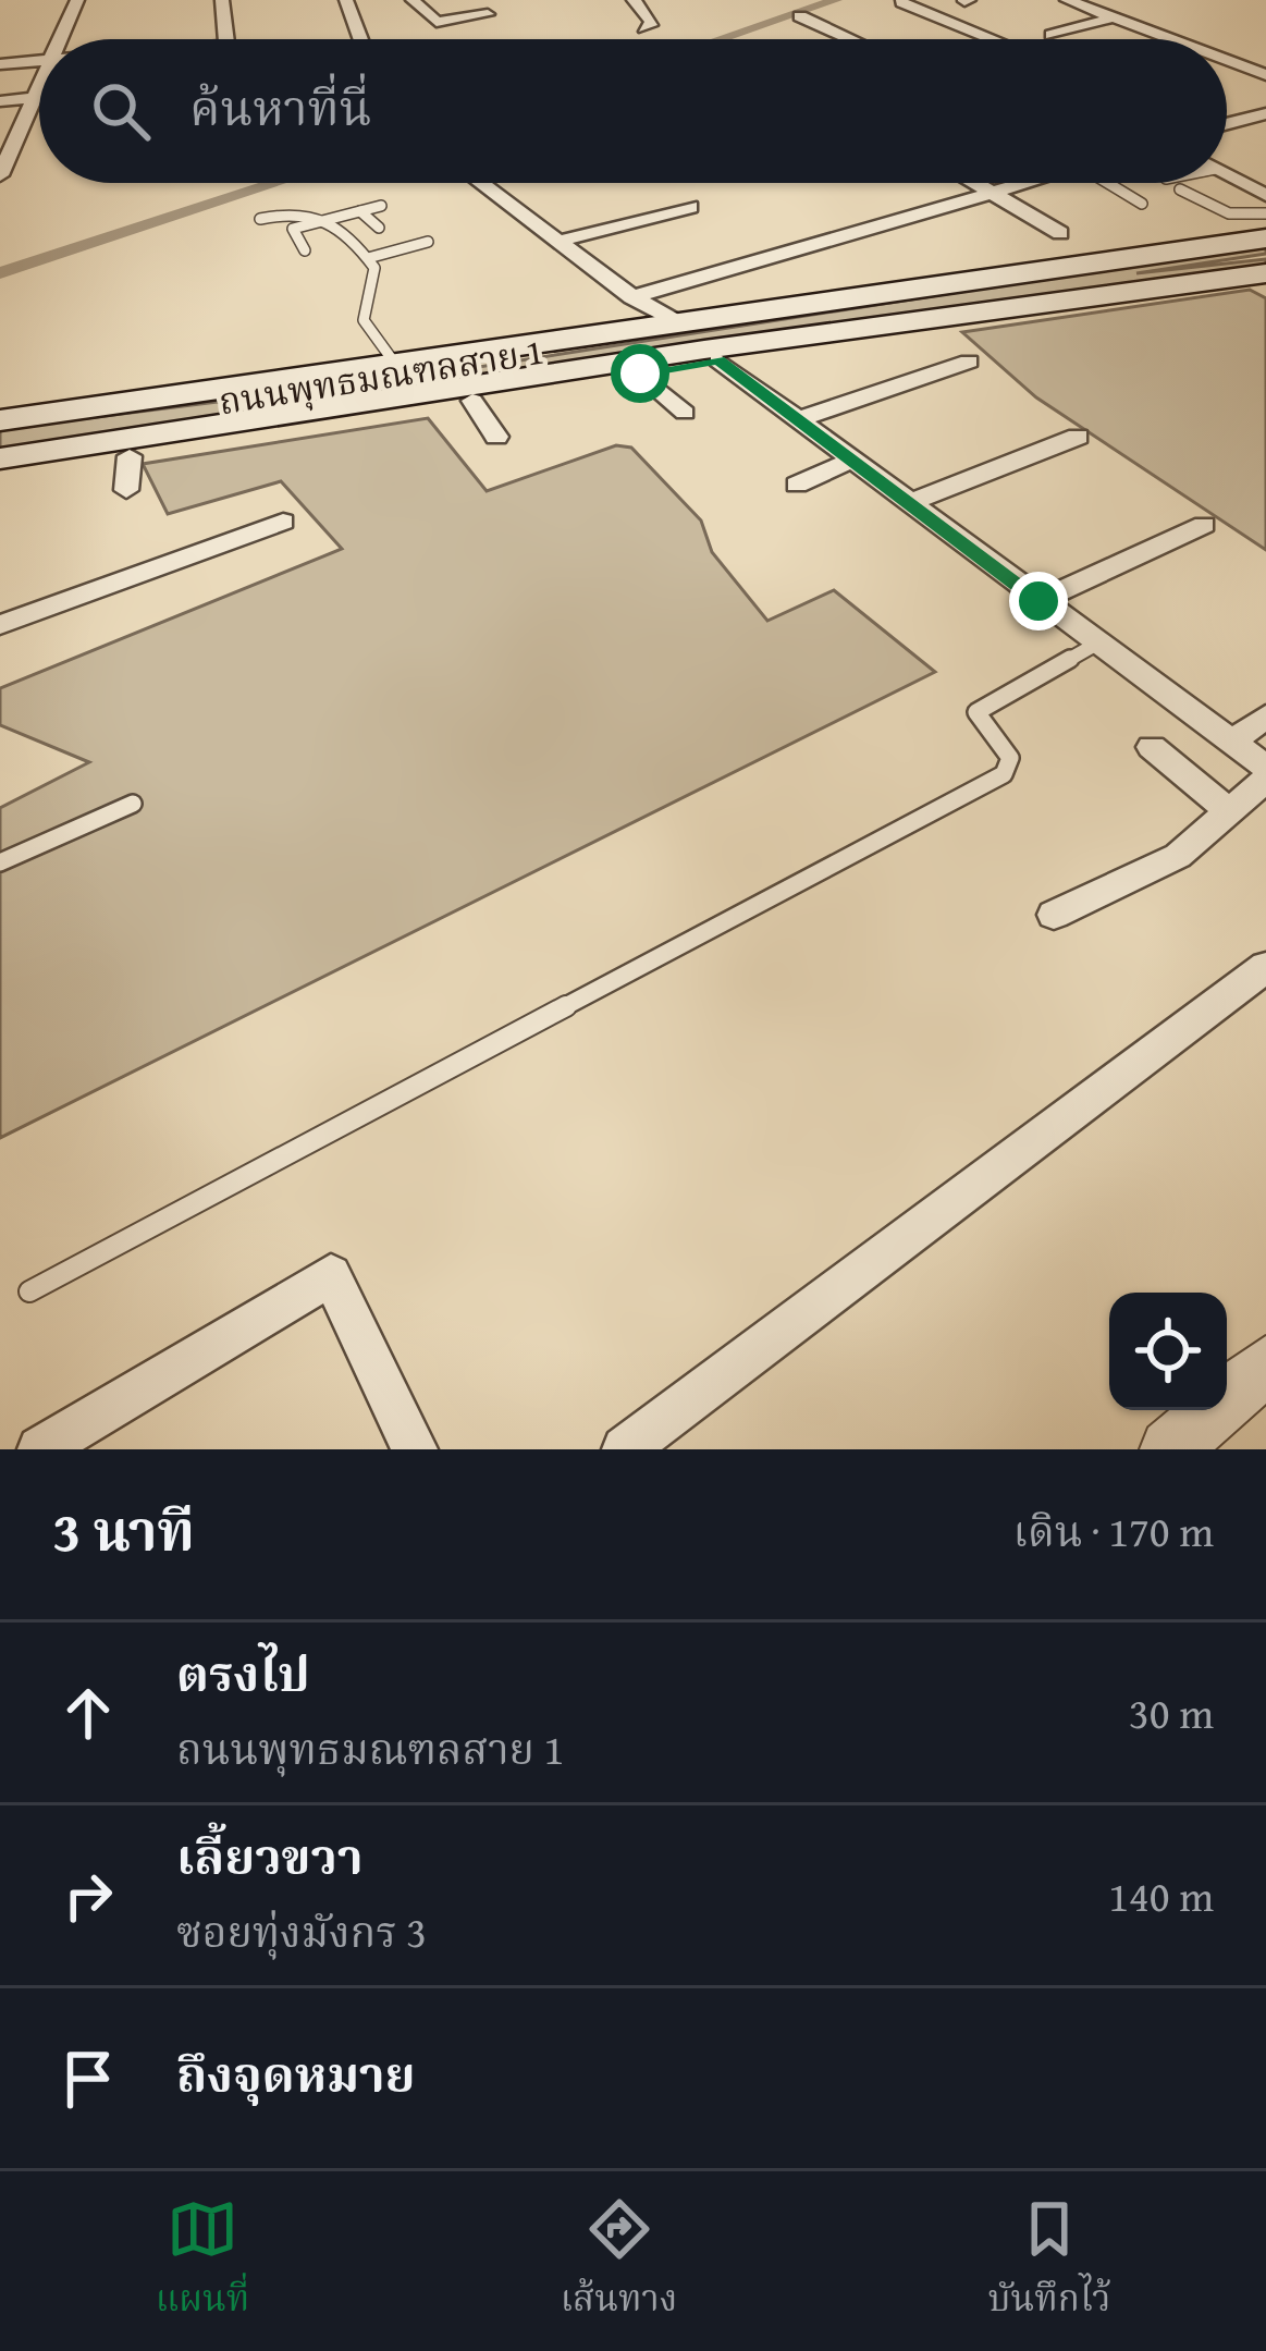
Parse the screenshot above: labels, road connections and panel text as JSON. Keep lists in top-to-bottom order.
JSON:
{
  "streets": {
    "main road": ["ถนนพุทธมณฑลสาย 1"]
  },
  "page": {
    "search": "ค้นหาที่นี่",
    "heading": ["3 นาที", "เดิน · 170 m"],
    "list": [
      ["ตรงไป", "ถนนพุทธมณฑลสาย 1", "30 m"],
      ["เลี้ยวขวา", "ซอยทุ่งมังกร 3", "140 m"],
      "ถึงจุดหมาย"
    ],
    "nav": ["แผนที่", "เส้นทาง", "บันทึกไว้"]
  }
}
